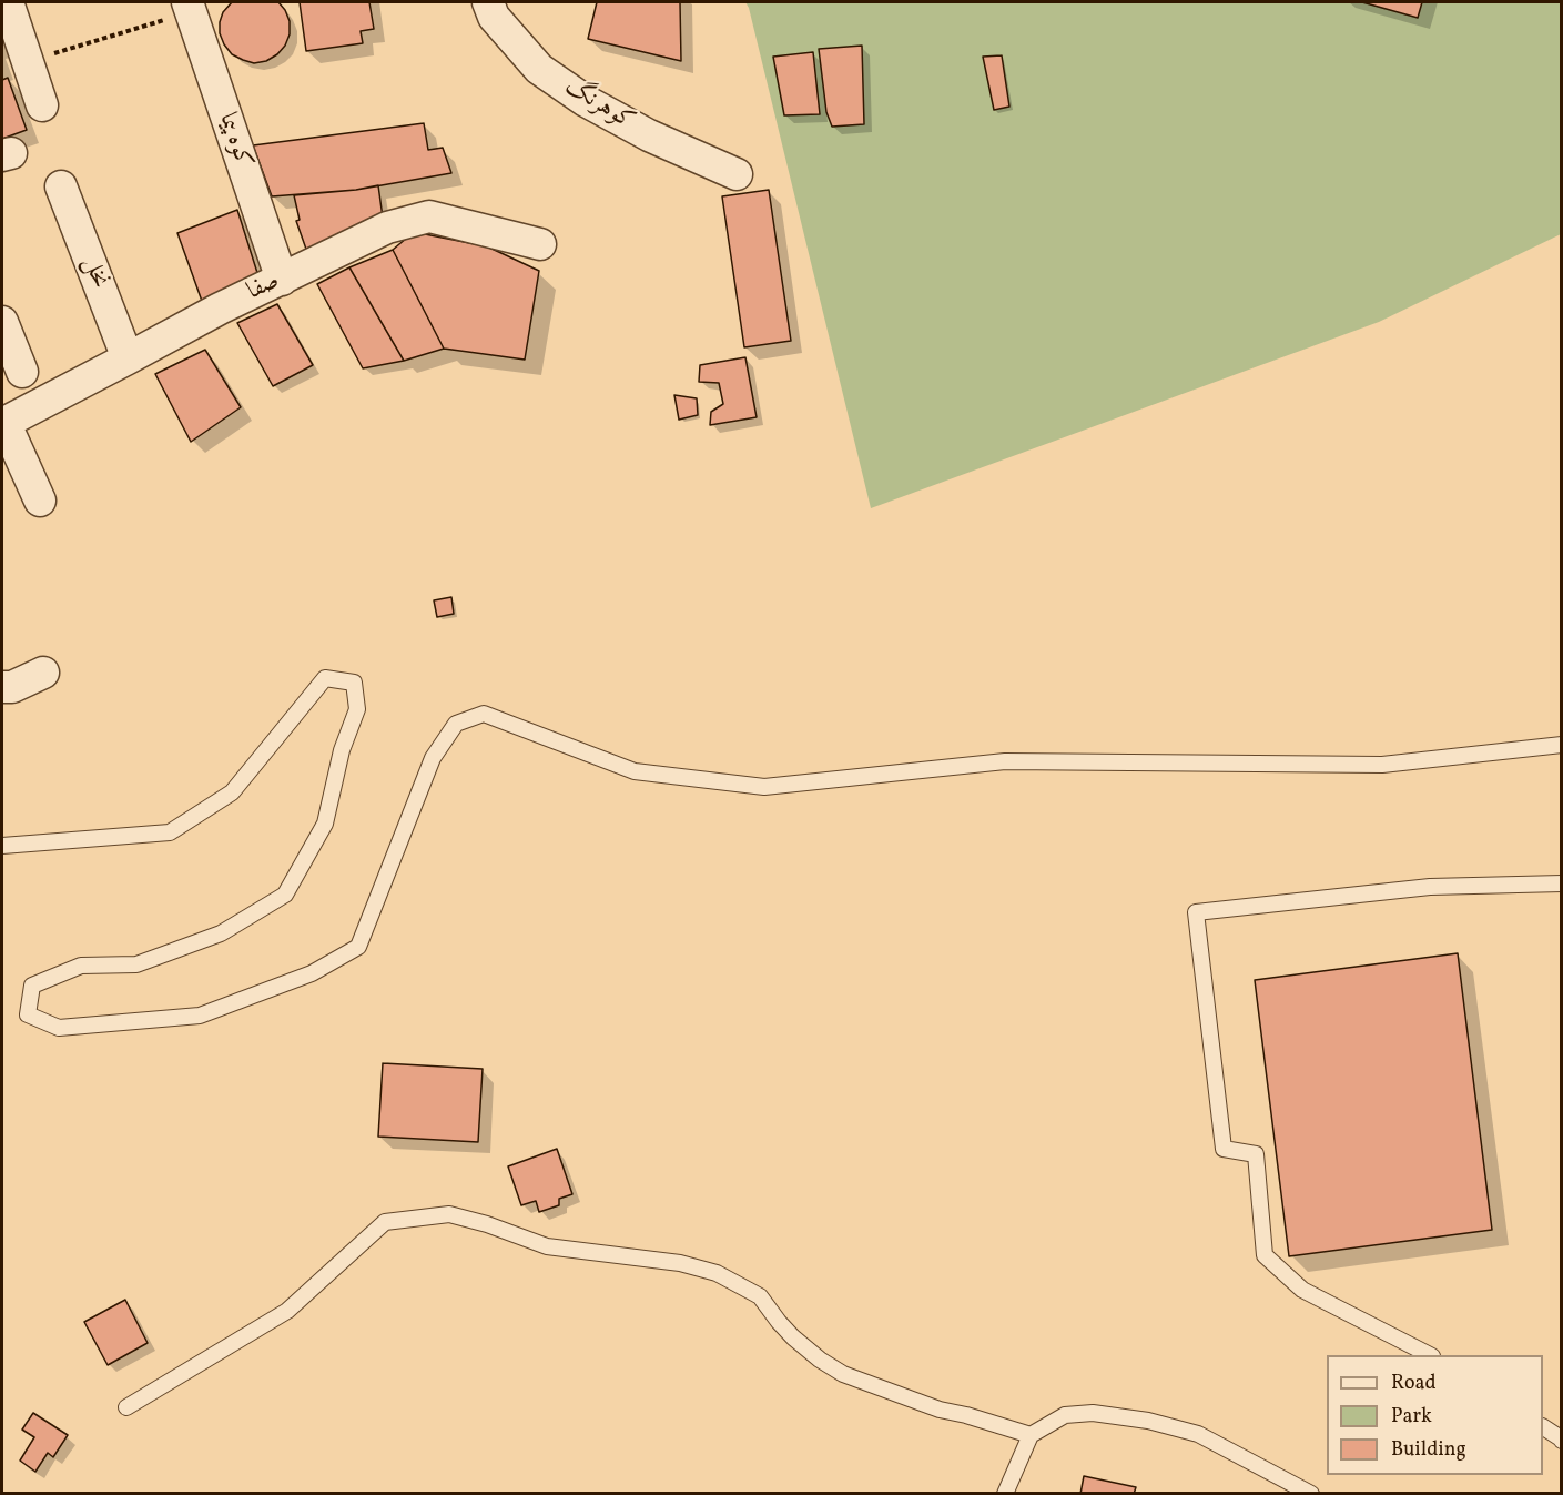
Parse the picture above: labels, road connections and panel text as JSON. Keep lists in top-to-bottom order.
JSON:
{
  "streets": {
    "street": [
      "کوهرنگ",
      "کوه پیما",
      "نخل",
      "صفا"
    ]
  },
  "crossings": [
    ["کوه پیما", "صفا"],
    ["نخل", "صفا"]
  ],
  "legend": ["Road", "Park", "Building"]
}
